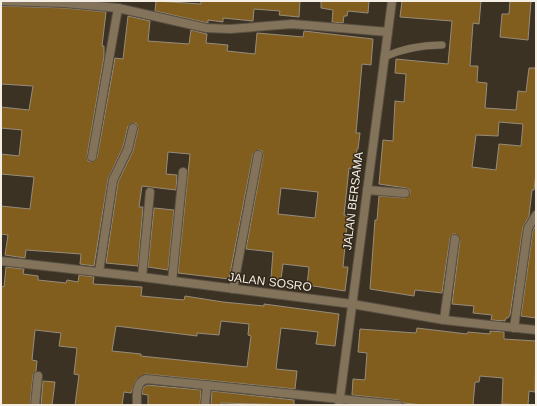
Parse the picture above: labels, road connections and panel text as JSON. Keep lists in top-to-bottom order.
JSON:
{
  "streets": {
    "street": ["JALAN BERSAMA", "JALAN SOSRO"]
  },
  "crossings": [
    ["JALAN BERSAMA", "JALAN SOSRO"]
  ]
}
